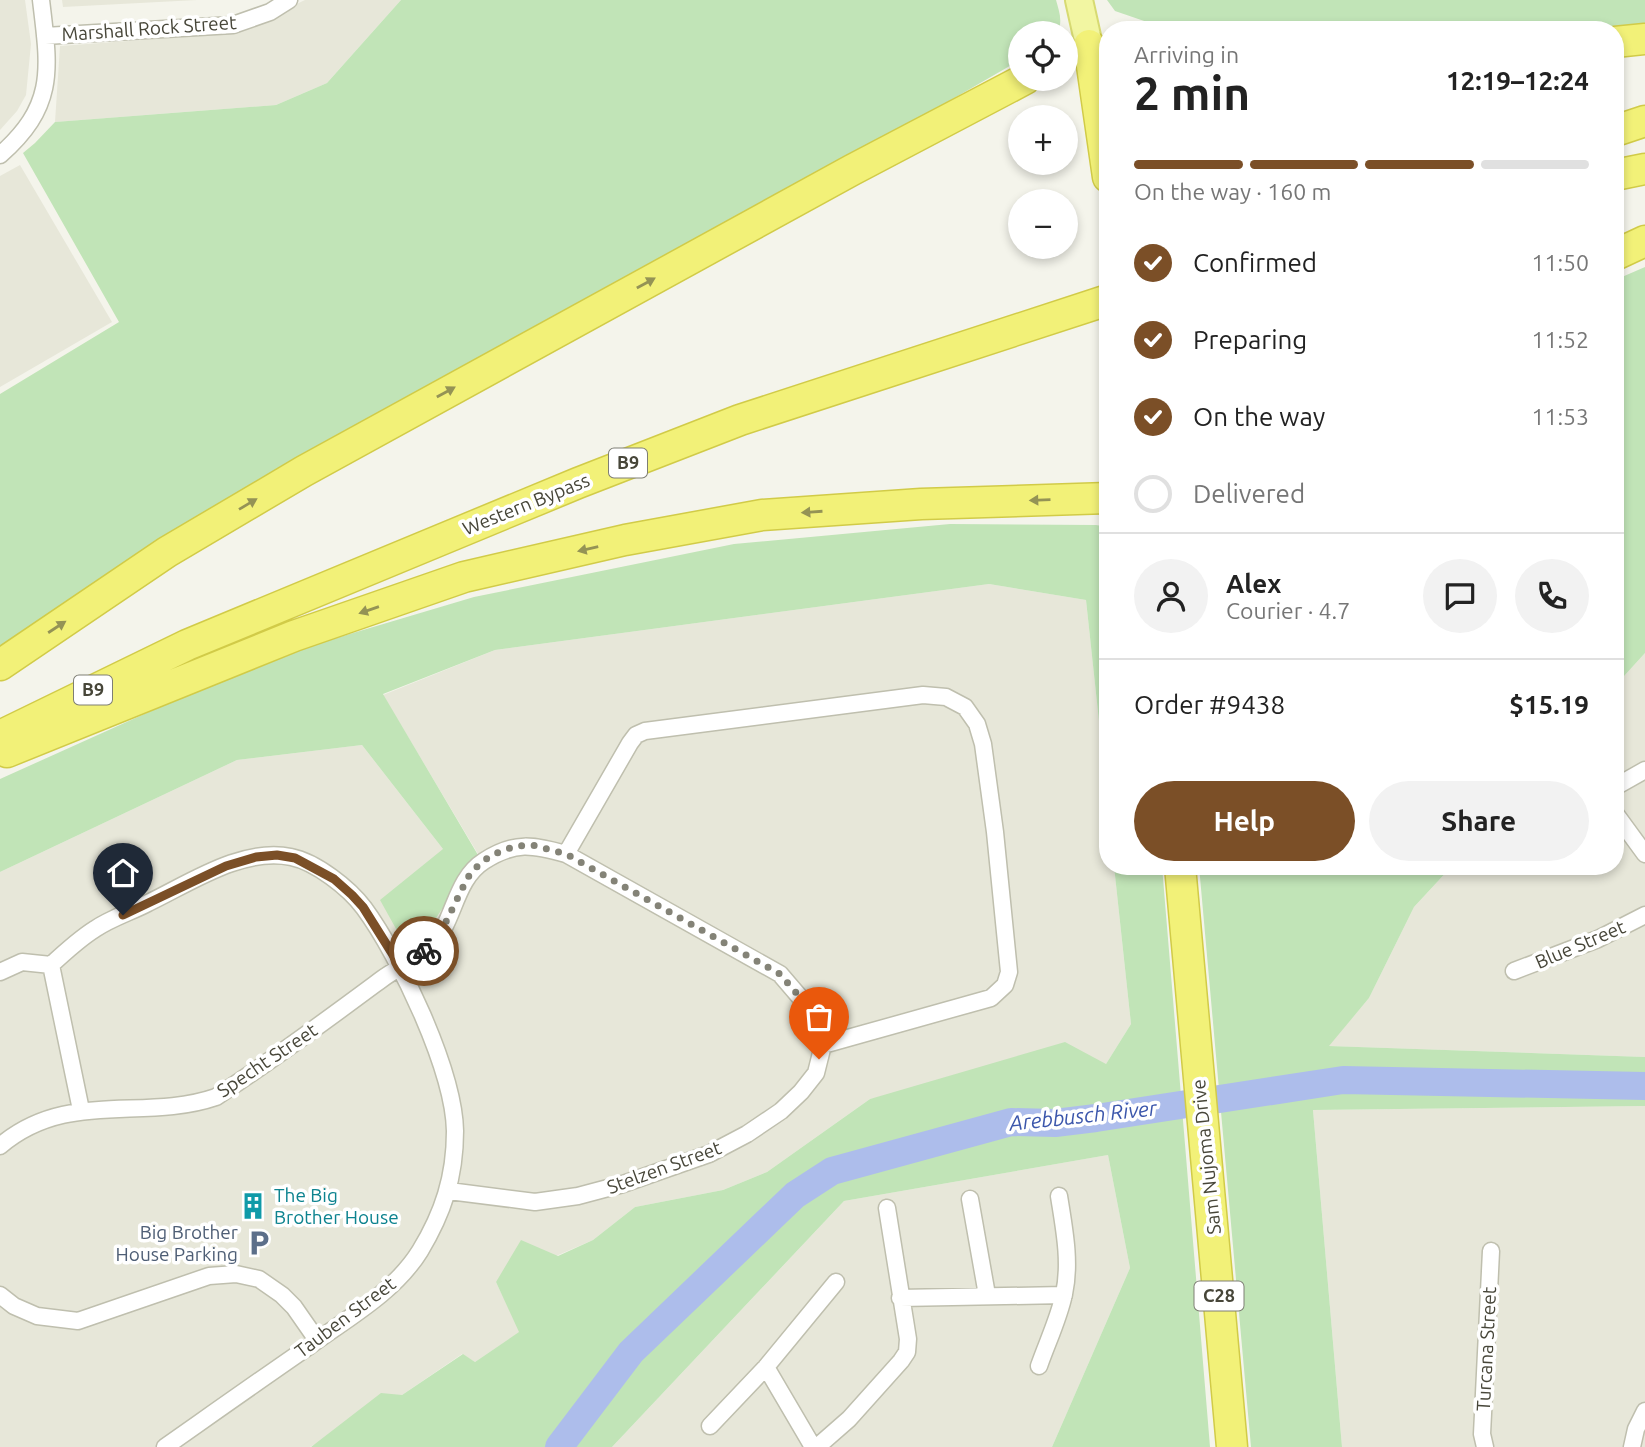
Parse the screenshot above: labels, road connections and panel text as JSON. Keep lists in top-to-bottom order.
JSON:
{
  "streets": {
    "highway": [
      "B9",
      "Western Bypass",
      "Sam Nujoma Drive",
      "C28"
    ],
    "street": [
      "Marshall Rock Street",
      "Blue Street",
      "Specht Street",
      "Stelzen Street",
      "Tauben Street",
      "Turcana Street"
    ]
  },
  "crossings": [
    ["Specht Street", "Tauben Street"],
    ["Stelzen Street", "Tauben Street"]
  ],
  "water": ["Arebbusch River"],
  "places": {
    "building": ["The Big Brother House"],
    "parking": ["Big Brother House Parking"]
  },
  "page": {
    "map_buttons": ["+", "−"],
    "heading": ["2 min", "Arriving in", "12:19–12:24"],
    "panel": [
      "Alex",
      "Courier · 4.7",
      "Order #9438",
      "$15.19"
    ],
    "bar": "On the way · 160 m",
    "list": [
      ["Confirmed", "11:50"],
      ["Preparing", "11:52"],
      ["On the way", "11:53"],
      "Delivered"
    ],
    "buttons": ["Help", "Share"]
  }
}
